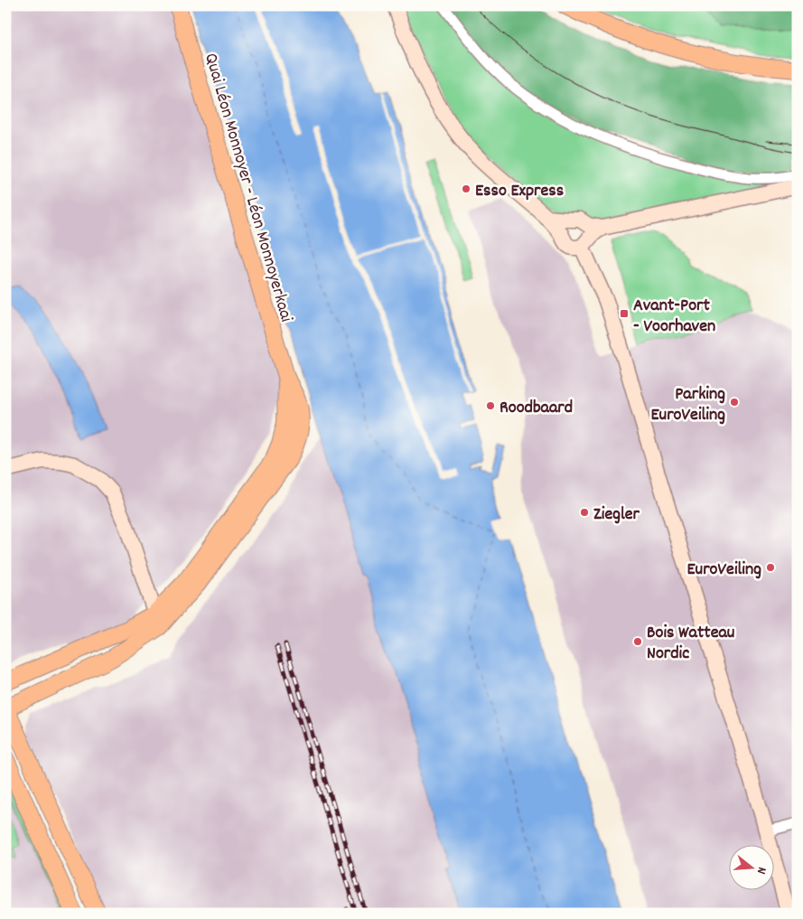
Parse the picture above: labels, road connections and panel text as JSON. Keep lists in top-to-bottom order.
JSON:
{
  "streets": {
    "main road": ["Quai Léon Monnoyer - Léon Monnoyerkaai"]
  },
  "places": {
    "other": [
      "Esso Express",
      "Parking EuroVeiling",
      "Roodbaard",
      "Ziegler",
      "EuroVeiling",
      "Bois Watteau Nordic"
    ],
    "transit": ["Avant-Port - Voorhaven"]
  },
  "north": "right"
}
